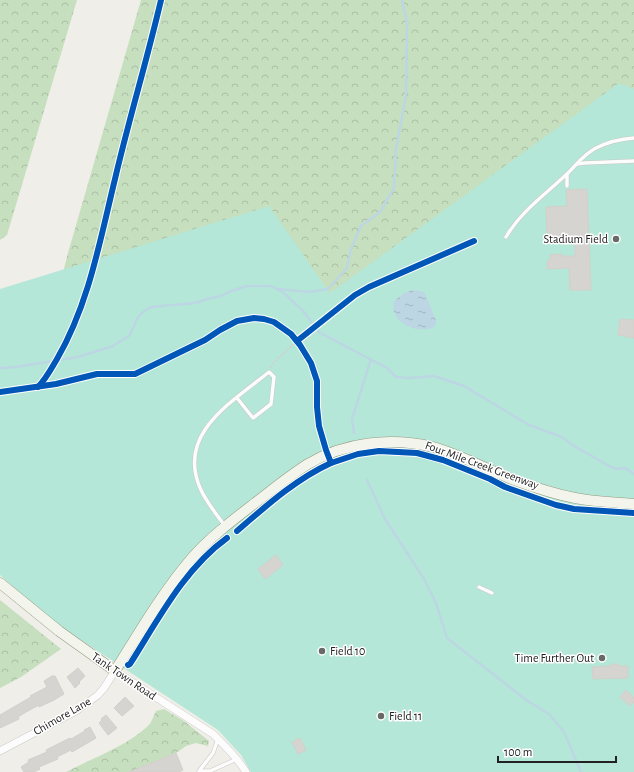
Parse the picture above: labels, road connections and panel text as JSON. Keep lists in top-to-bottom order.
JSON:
{
  "streets": {
    "street": ["Tank Town Road", "Chimore Lane"],
    "cycle path": ["Four Mile Creek Greenway"]
  },
  "crossings": [
    ["Tank Town Road", "Chimore Lane"]
  ],
  "places": [
    "Stadium Field",
    "Field 10",
    "Time Further Out",
    "Field 11"
  ],
  "scale_bar": "100 m"
}
